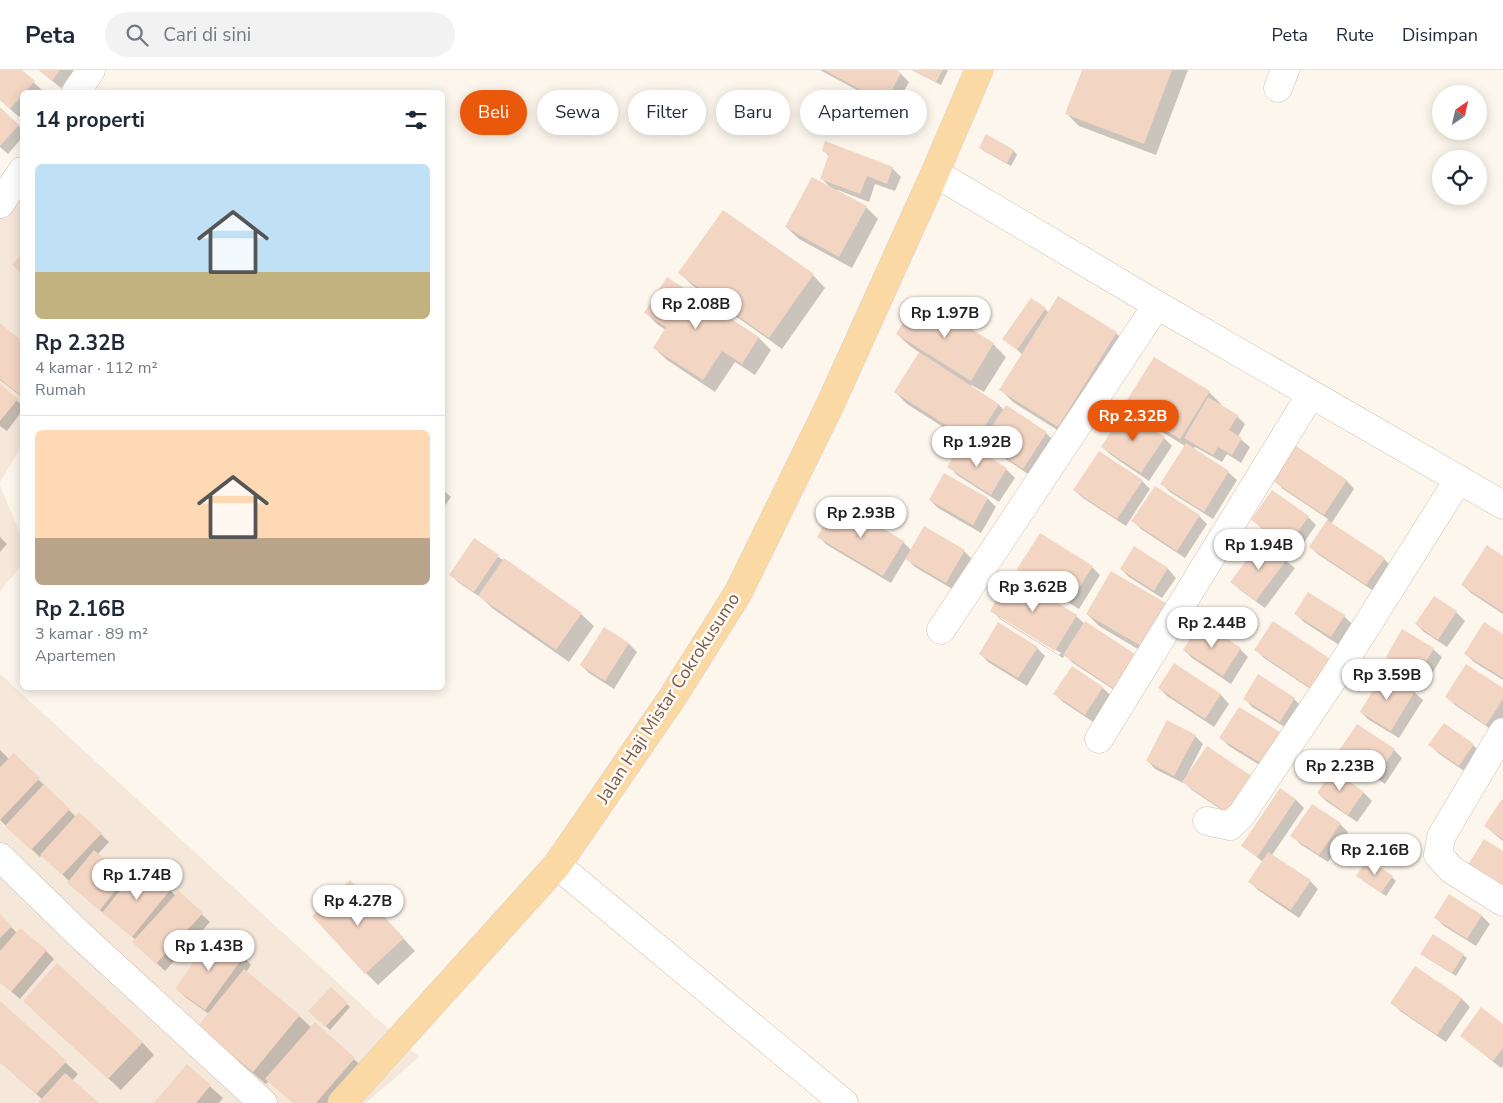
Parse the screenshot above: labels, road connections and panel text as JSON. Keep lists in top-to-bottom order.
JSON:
{
  "streets": {
    "main road": ["Jalan Haji Mistar Cokrokusumo"]
  },
  "north": "top right",
  "page": {
    "header": "Peta",
    "search": "Cari di sini",
    "nav": ["Peta", "Rute", "Disimpan"],
    "chip": [
      "Beli",
      "Sewa",
      "Filter",
      "Baru",
      "Apartemen"
    ],
    "heading": "14 properti",
    "list": [
      {
        "name": "Rp 2.32B",
        "note": "4 kamar · 112 m² · Rumah"
      },
      {
        "name": "Rp 2.16B",
        "note": "3 kamar · 89 m² · Apartemen"
      }
    ],
    "price": [
      "Rp 2.08B",
      "Rp 1.97B",
      "Rp 2.32B",
      "Rp 1.92B",
      "Rp 2.93B",
      "Rp 1.94B",
      "Rp 3.62B",
      "Rp 2.44B",
      "Rp 3.59B",
      "Rp 2.23B",
      "Rp 2.16B",
      "Rp 1.74B",
      "Rp 4.27B",
      "Rp 1.43B"
    ]
  }
}
